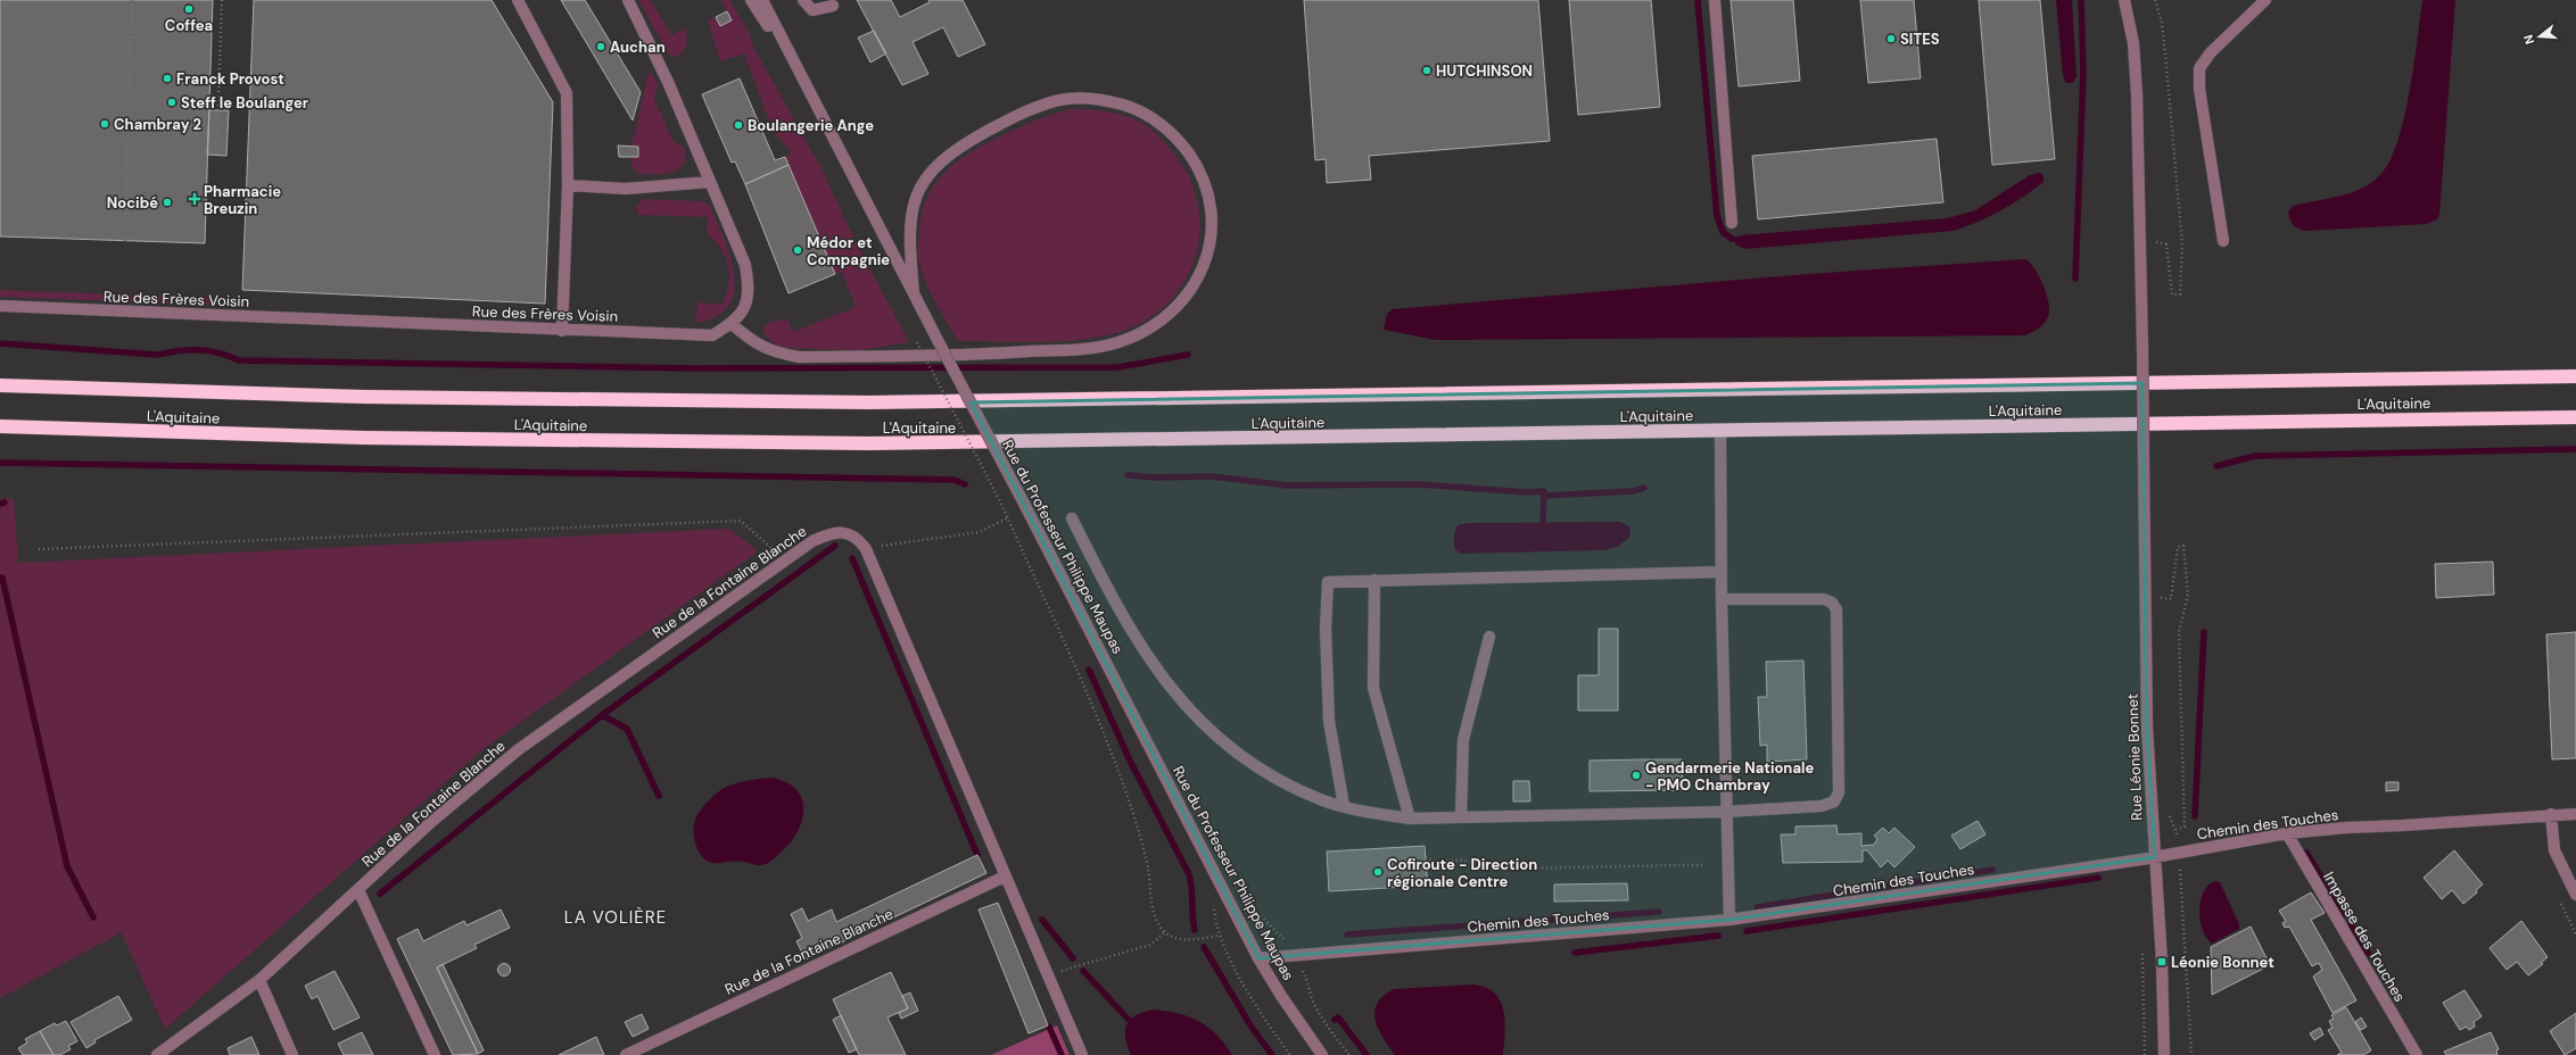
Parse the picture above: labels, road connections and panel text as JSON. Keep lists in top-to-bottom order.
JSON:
{
  "streets": {
    "highway": ["L'Aquitaine"],
    "street": [
      "Rue des Frères Voisin",
      "Rue du Professeur Philippe Maupas",
      "Rue de la Fontaine Blanche",
      "Rue Léonie Bonnet",
      "Chemin des Touches",
      "Impasse des Touches"
    ]
  },
  "crossings": [
    ["Rue du Professeur Philippe Maupas", "Chemin des Touches"],
    ["Rue Léonie Bonnet", "Chemin des Touches"],
    ["Chemin des Touches", "Impasse des Touches"]
  ],
  "districts": ["LA VOLIÈRE"],
  "places": {
    "other": [
      "Coffea",
      "SITES",
      "Auchan",
      "HUTCHINSON",
      "Franck Provost",
      "Steff le Boulanger",
      "Chambray 2",
      "Boulangerie Ange",
      "Nocibé",
      "Médor et Compagnie",
      "Gendarmerie Nationale - PMO Chambray",
      "Cofiroute - Direction régionale Centre"
    ],
    "health": ["Pharmacie Breuzin"],
    "transit": ["Léonie Bonnet"]
  },
  "north": "left"
}
